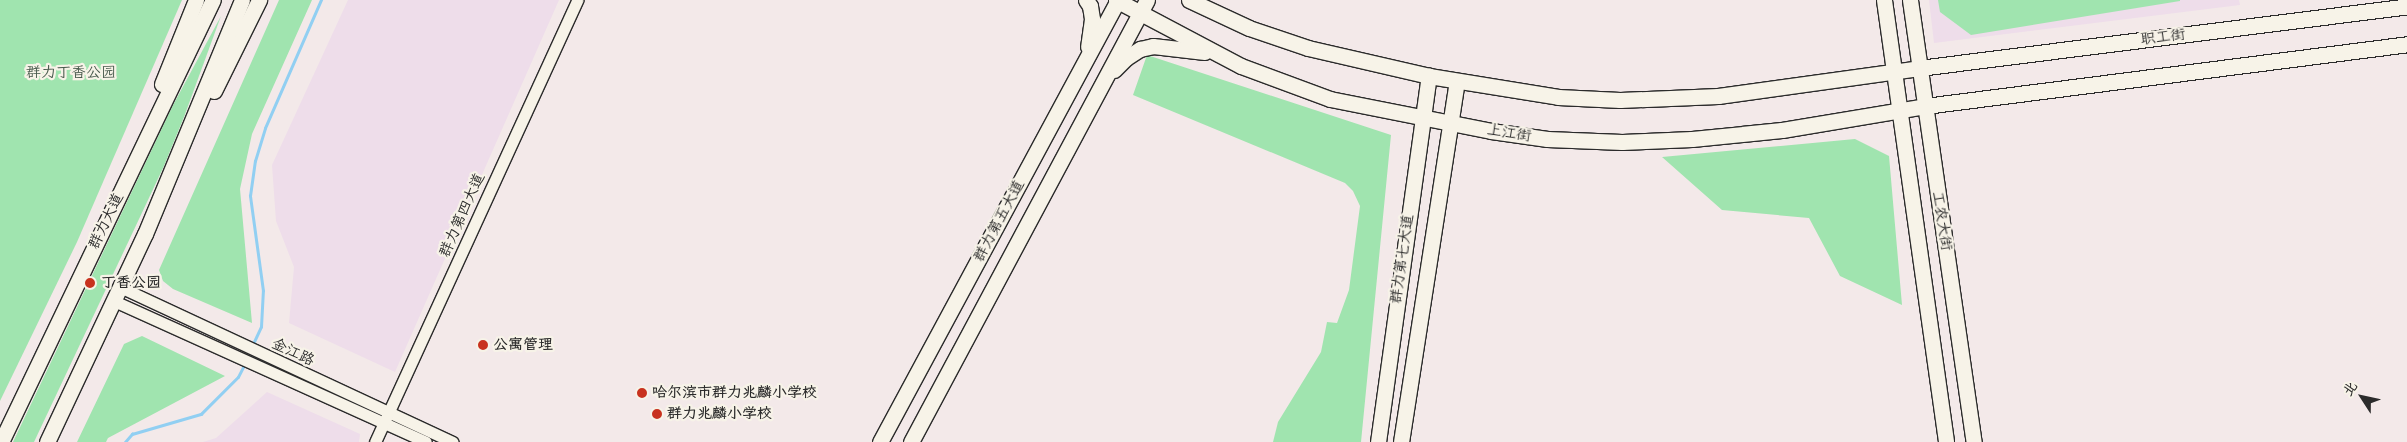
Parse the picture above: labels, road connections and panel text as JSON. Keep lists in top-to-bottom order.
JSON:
{
  "streets": {
    "main road": [
      "职工街",
      "上江街",
      "群力大道",
      "群力第五大道",
      "工农大街",
      "群力第七大道"
    ],
    "street": ["群力第四大道", "金江路"]
  },
  "crossings": [
    ["职工街", "工农大街"],
    ["上江街", "群力第五大道"],
    ["上江街", "工农大街"],
    ["上江街", "群力第七大道"],
    ["群力第四大道", "金江路"]
  ],
  "parks": ["群力丁香公园"],
  "places": [
    "丁香公园",
    "公寓管理",
    "哈尔滨市群力兆麟小学校",
    "群力兆麟小学校"
  ],
  "north": "top left"
}
